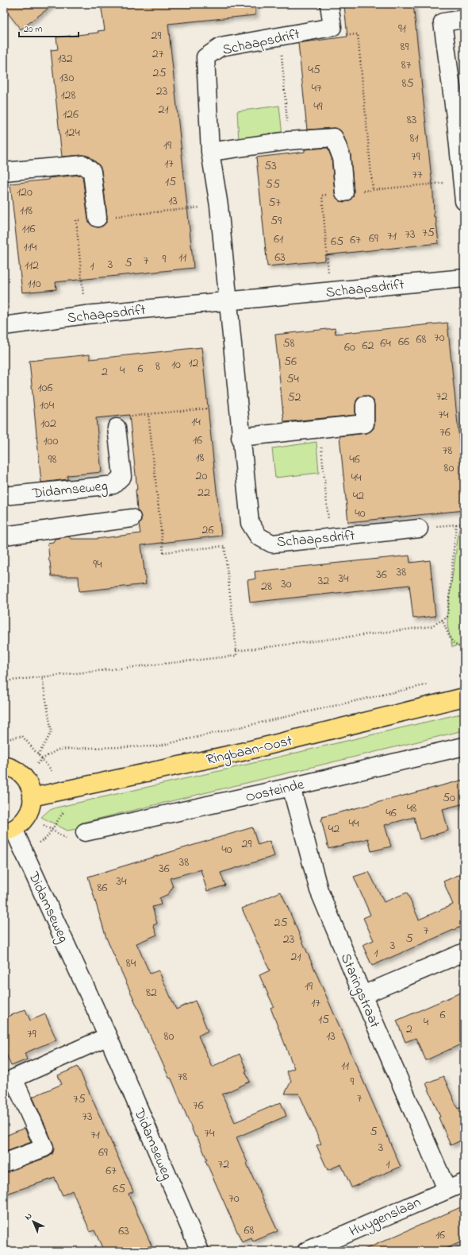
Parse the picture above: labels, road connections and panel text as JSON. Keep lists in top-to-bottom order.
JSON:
{
  "streets": {
    "main road": ["Ringbaan-Oost"],
    "street": [
      "Schaapsdrift",
      "Didamseweg",
      "Oosteinde",
      "Staringstraat",
      "Huygenslaan"
    ]
  },
  "crossings": [
    ["Oosteinde", "Staringstraat"],
    ["Staringstraat", "Huygenslaan"]
  ],
  "house_numbers": [
    "91",
    "29",
    "89",
    "27",
    "132",
    "87",
    "45",
    "25",
    "130",
    "85",
    "47",
    "23",
    "128",
    "49",
    "21",
    "126",
    "83",
    "124",
    "81",
    "19",
    "79",
    "17",
    "53",
    "77",
    "15",
    "55",
    "120",
    "13",
    "57",
    "118",
    "59",
    "116",
    "75",
    "73",
    "71",
    "69",
    "61",
    "67",
    "65",
    "114",
    "11",
    "63",
    "9",
    "7",
    "5",
    "3",
    "112",
    "1",
    "110",
    "70",
    "68",
    "66",
    "58",
    "64",
    "62",
    "60",
    "56",
    "12",
    "10",
    "8",
    "6",
    "4",
    "2",
    "54",
    "106",
    "72",
    "52",
    "104",
    "74",
    "14",
    "102",
    "76",
    "16",
    "100",
    "78",
    "18",
    "98",
    "46",
    "80",
    "20",
    "44",
    "22",
    "42",
    "40",
    "26",
    "94",
    "38",
    "36",
    "34",
    "32",
    "30",
    "28",
    "50",
    "48",
    "46",
    "44",
    "42",
    "29",
    "40",
    "38",
    "36",
    "34",
    "86",
    "25",
    "7",
    "5",
    "23",
    "3",
    "1",
    "21",
    "84",
    "19",
    "82",
    "17",
    "6",
    "15",
    "4",
    "2",
    "79",
    "80",
    "13",
    "11",
    "78",
    "9",
    "7",
    "75",
    "76",
    "73",
    "5",
    "74",
    "71",
    "3",
    "69",
    "72",
    "1",
    "67",
    "65",
    "70",
    "68",
    "63",
    "16"
  ],
  "scale_bar": "20 m",
  "north": "top left"
}
